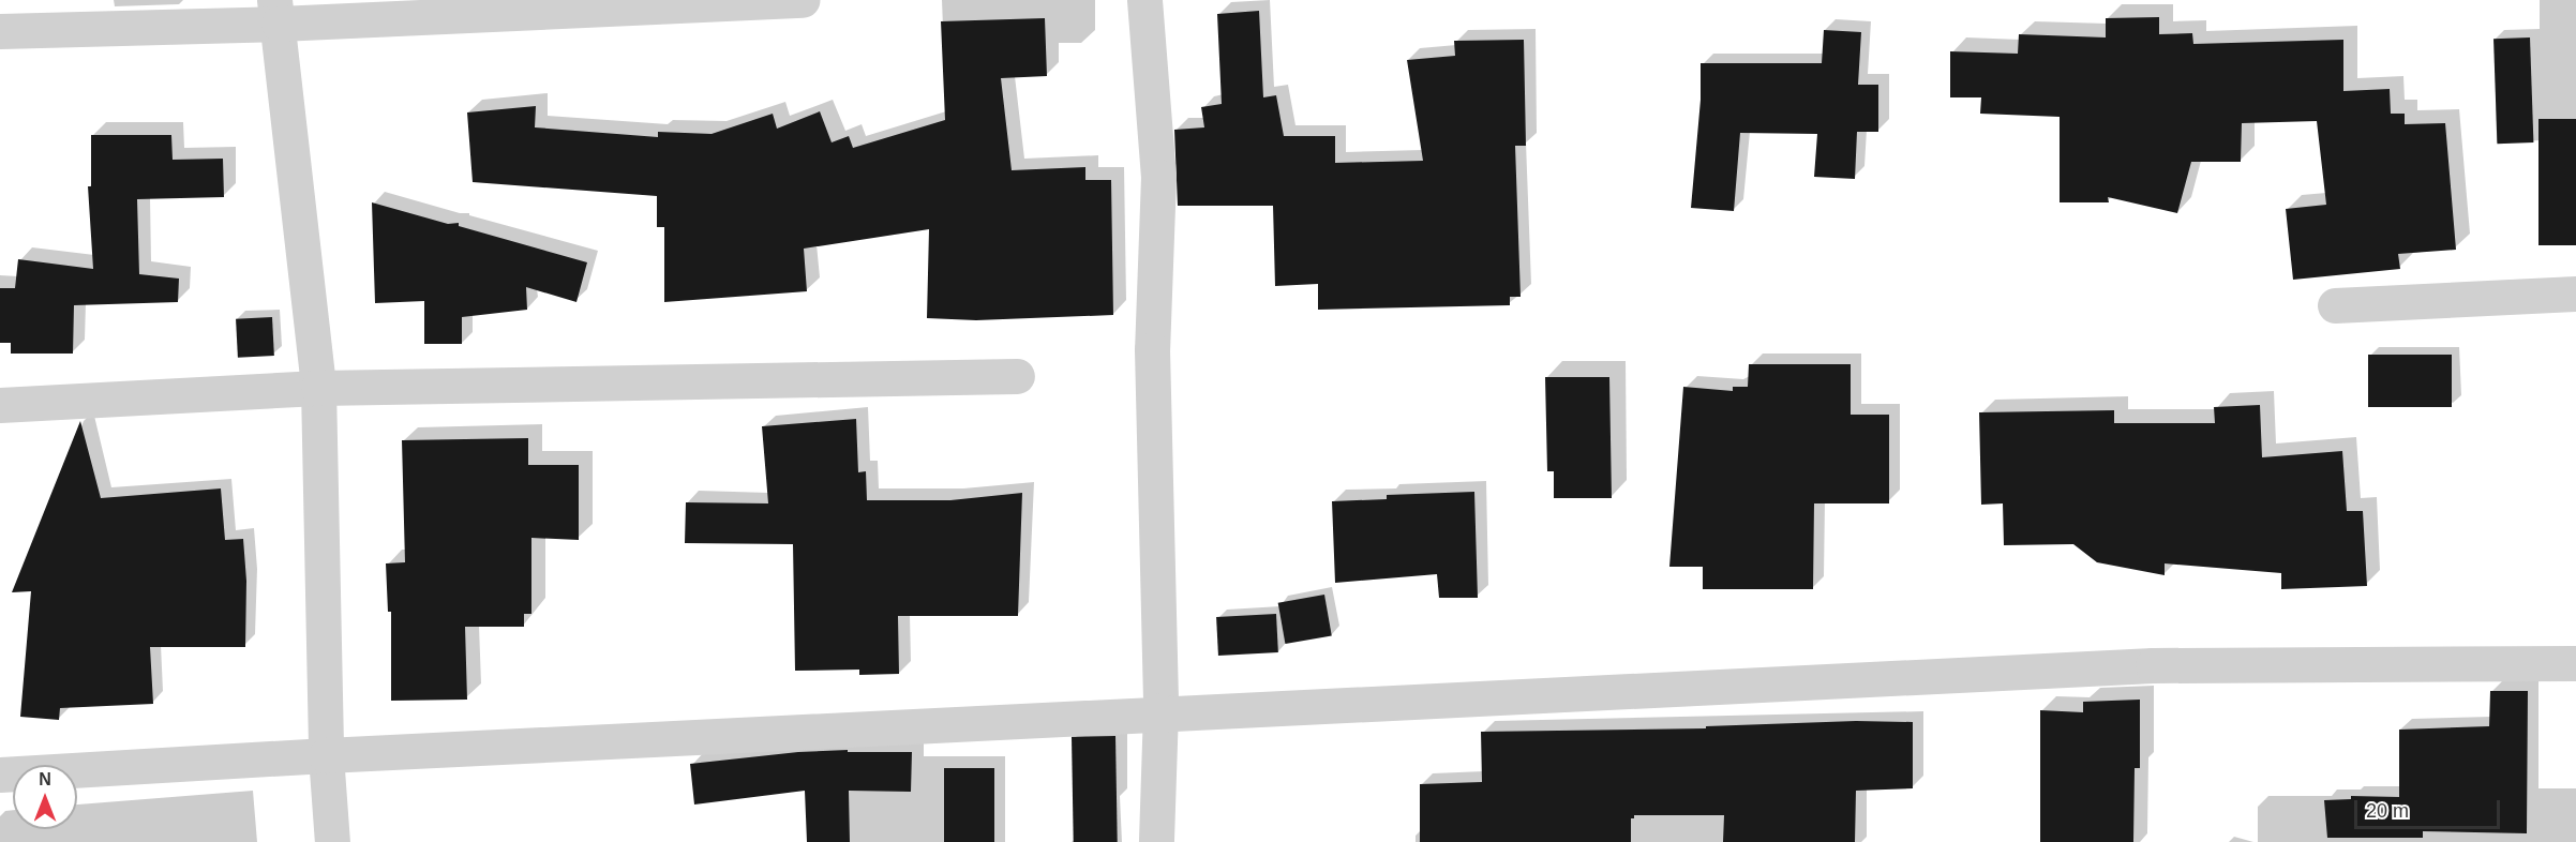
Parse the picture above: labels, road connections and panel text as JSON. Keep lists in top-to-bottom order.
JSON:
{
  "scale_bar": "20 m",
  "north": "top"
}
